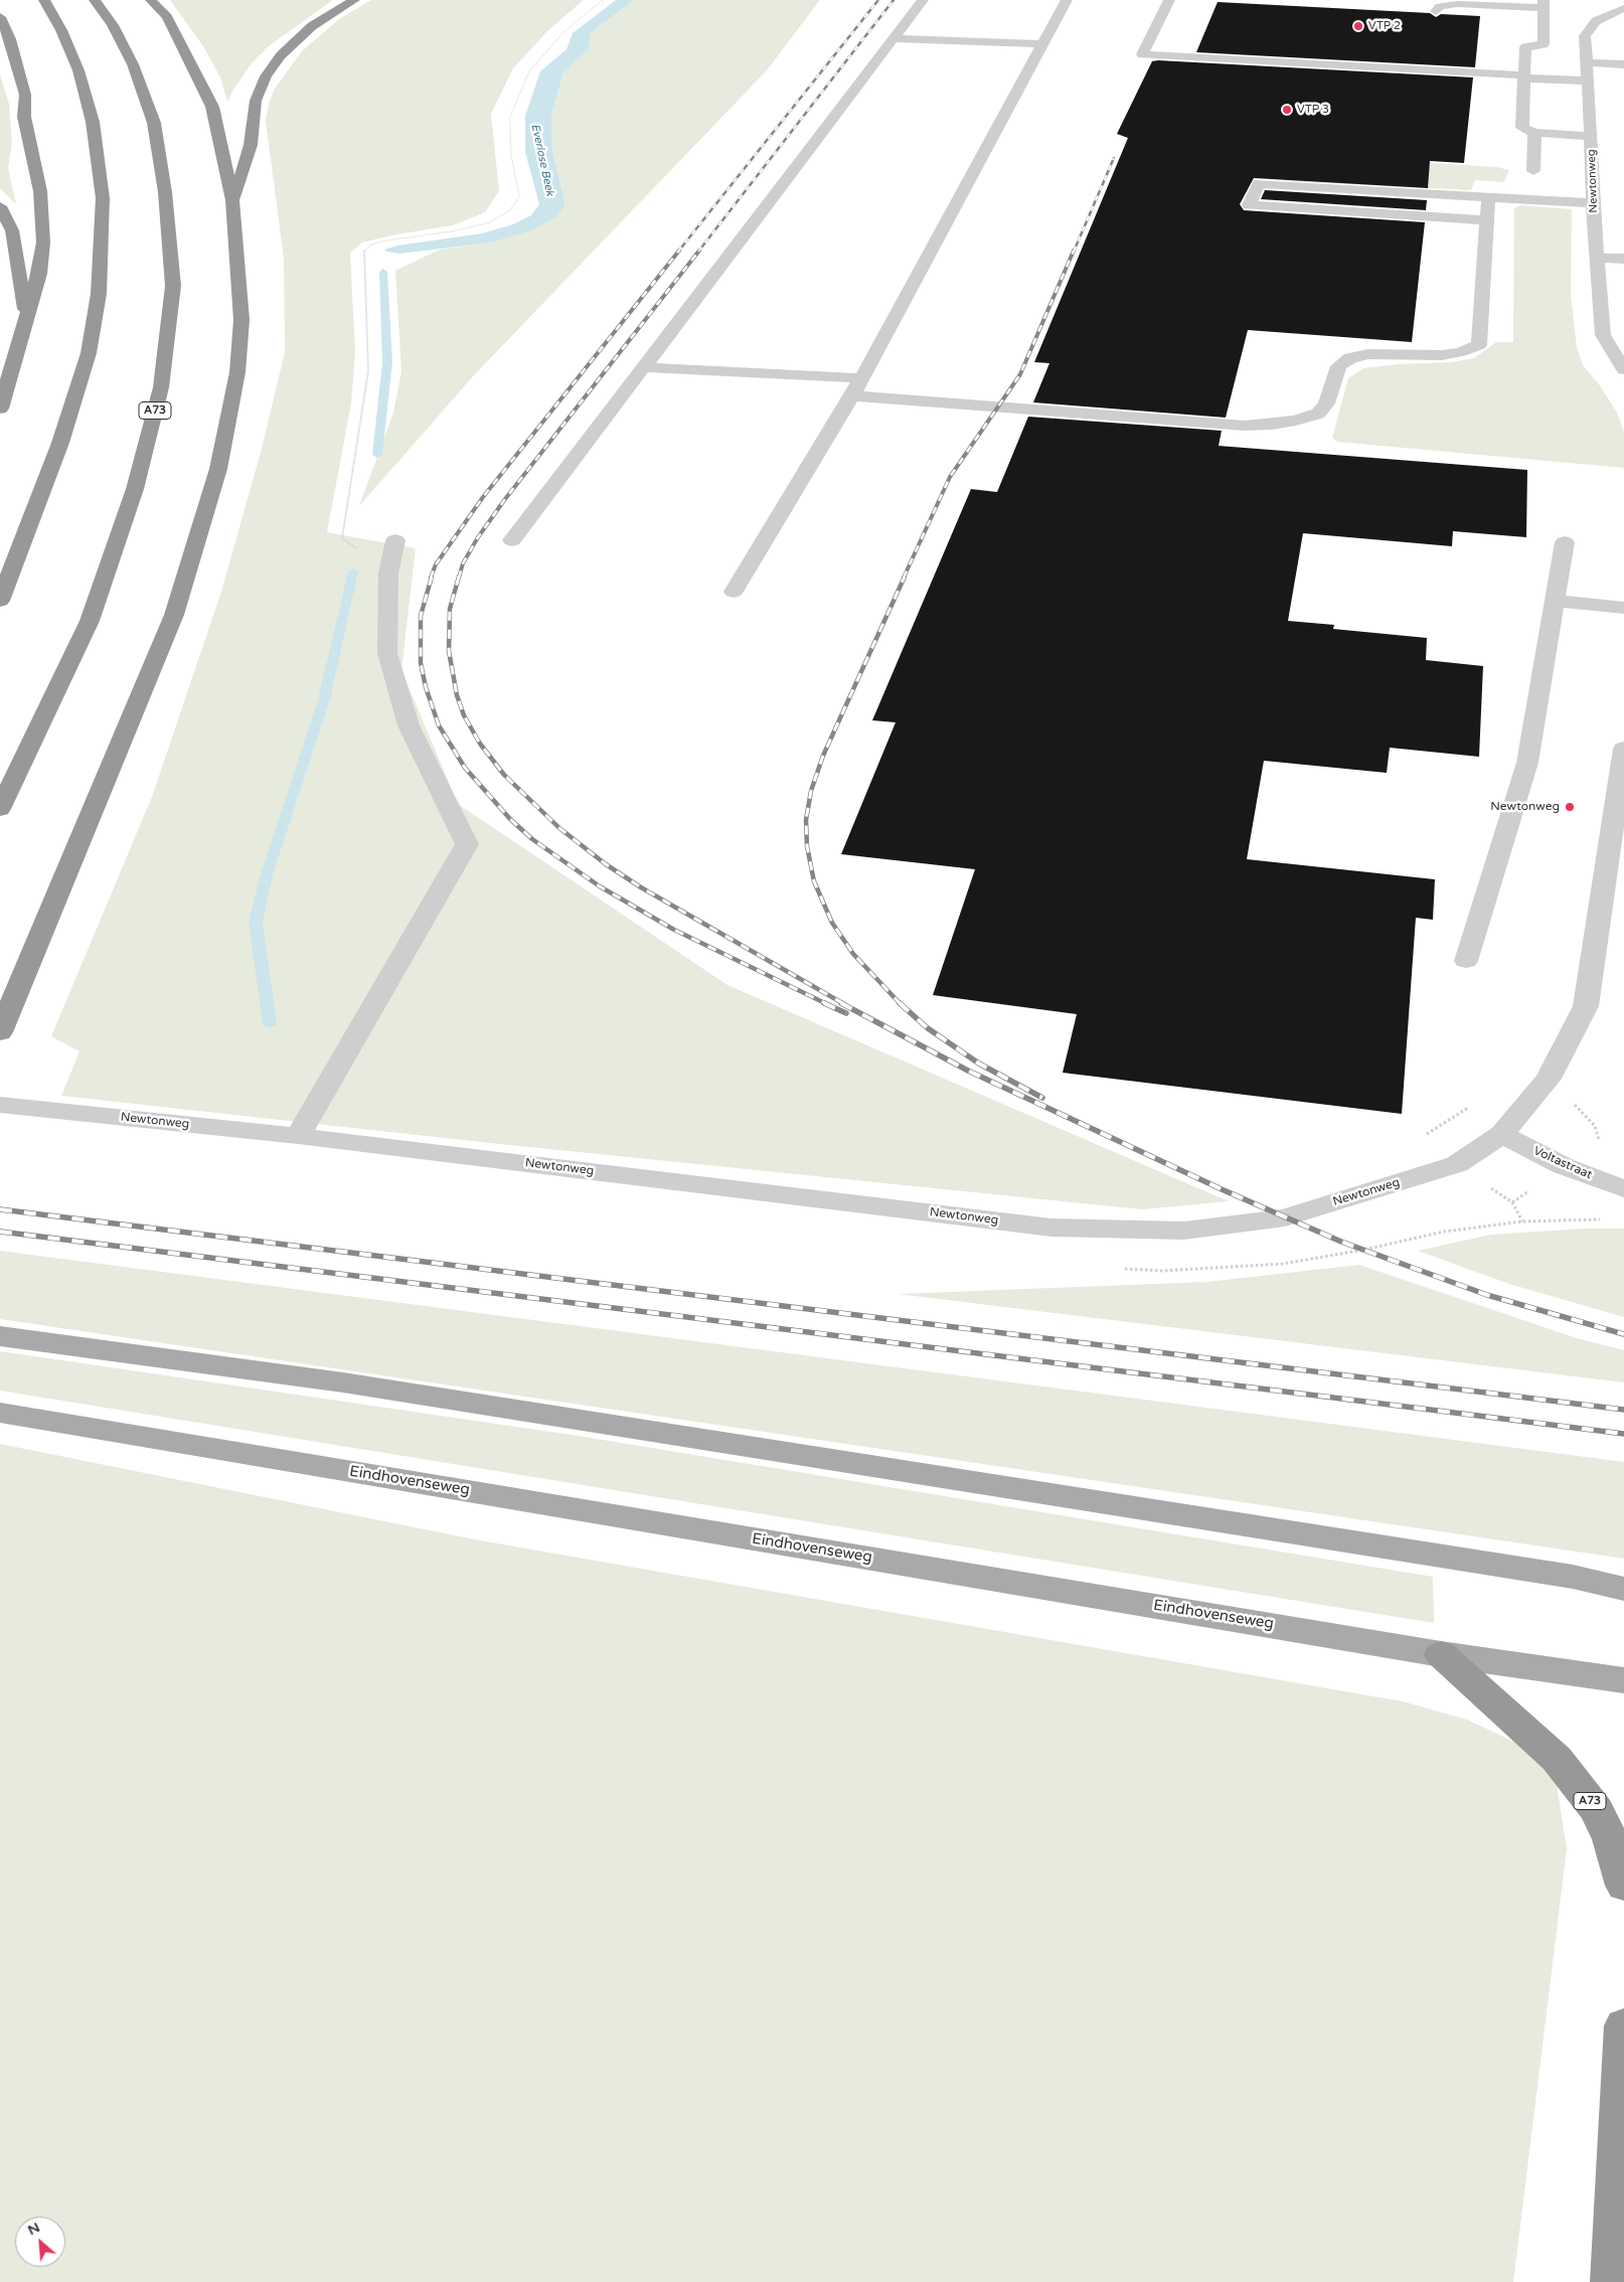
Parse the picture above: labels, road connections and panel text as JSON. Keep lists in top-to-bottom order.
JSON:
{
  "streets": {
    "highway": ["A73"],
    "main road": ["Eindhovenseweg"],
    "street": ["Newtonweg", "Voltastraat"]
  },
  "crossings": [
    ["Newtonweg", "Voltastraat"],
    ["A73", "Eindhovenseweg"]
  ],
  "water": ["Everlose Beek"],
  "places": ["VTP 2", "VTP 3", "Newtonweg"],
  "north": "top left"
}
